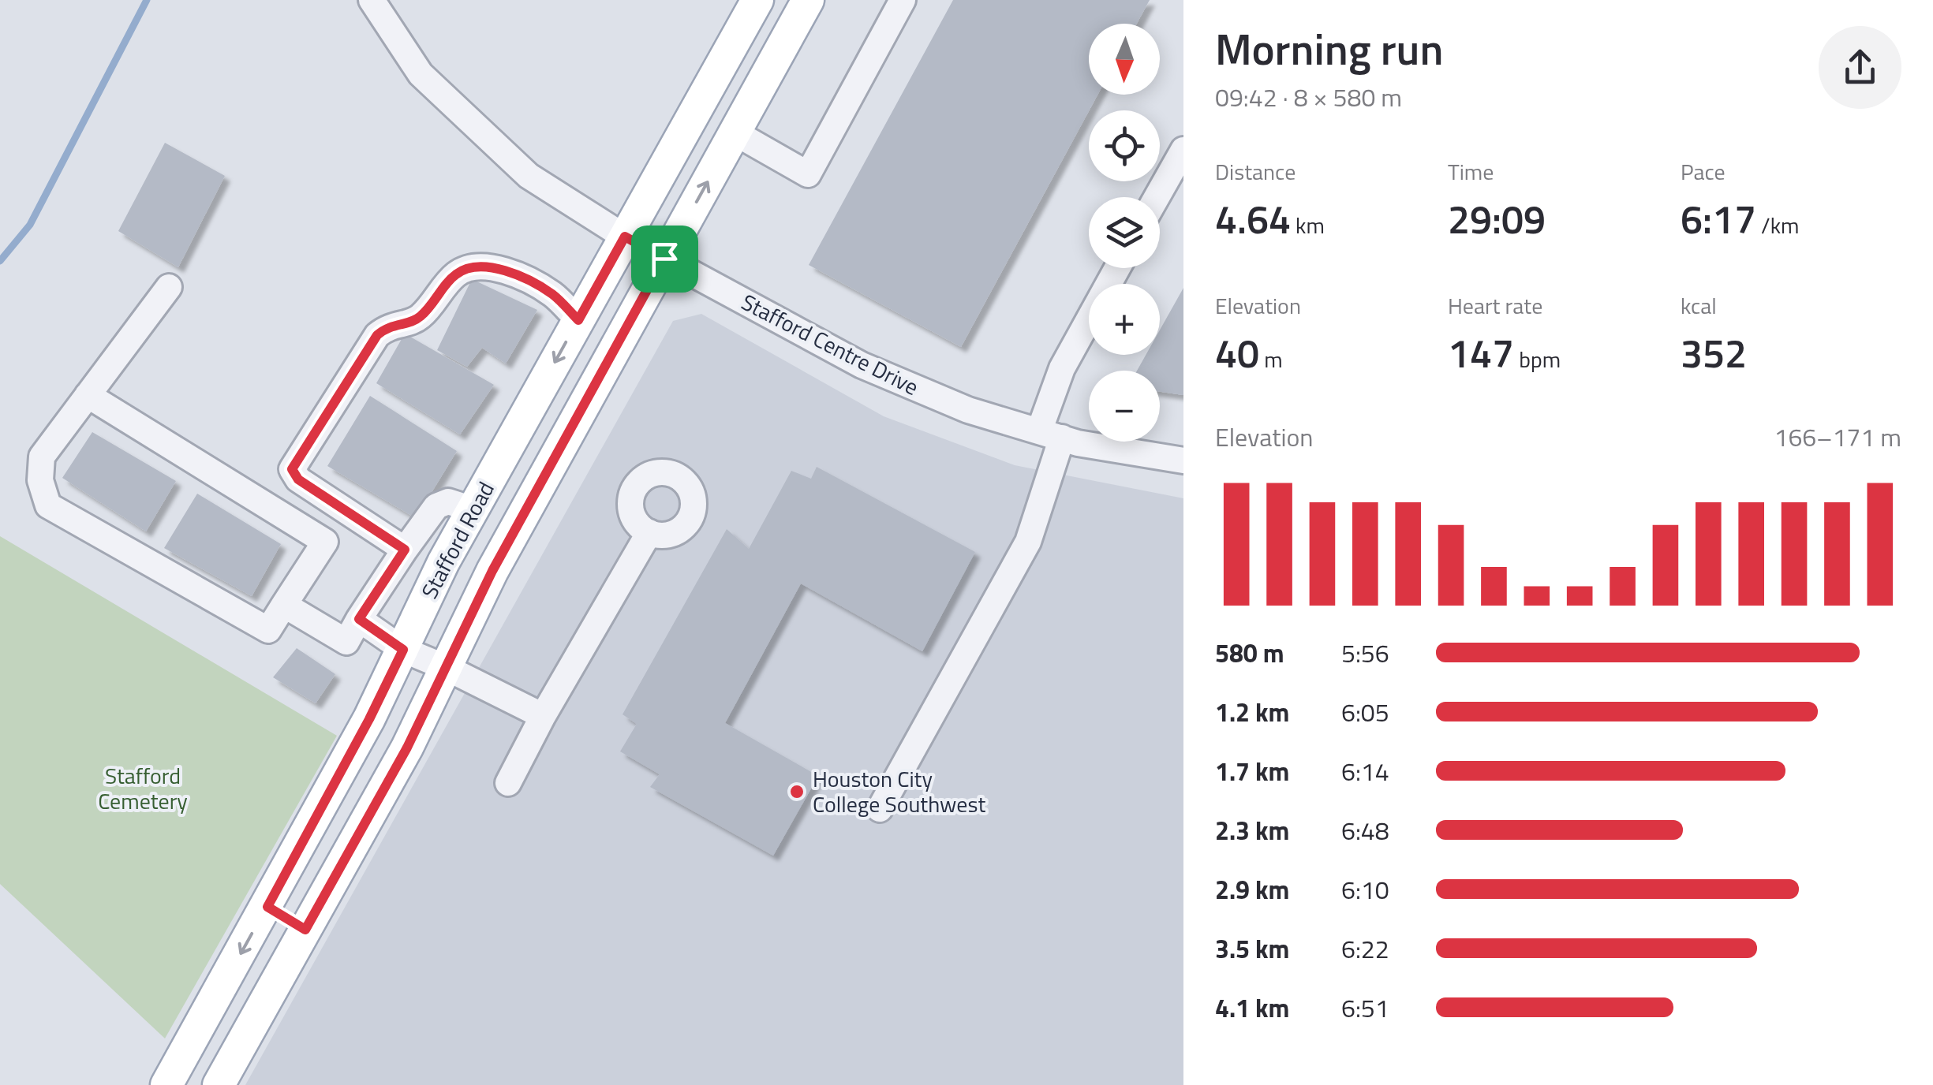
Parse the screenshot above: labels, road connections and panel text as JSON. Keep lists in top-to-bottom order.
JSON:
{
  "streets": {
    "main road": ["Stafford Road"],
    "street": ["Stafford Centre Drive"]
  },
  "crossings": [
    ["Stafford Centre Drive", "Stafford Road"]
  ],
  "parks": ["Stafford Cemetery"],
  "places": ["Houston City College Southwest"],
  "north": "bottom",
  "page": {
    "heading": ["Morning run", "09:42 · 8 × 580 m"],
    "map_buttons": ["+", "−"],
    "stats": [
      ["Distance", "4.64 km"],
      ["Time", "29:09"],
      ["Pace", "6:17 /km"],
      ["Elevation", "40 m"],
      ["Heart rate", "147 bpm"],
      ["kcal", "352"]
    ],
    "chart": ["Elevation", "166–171 m"],
    "list": [
      {
        "name": "580 m",
        "note": "5:56"
      },
      {
        "name": "1.2 km",
        "note": "6:05"
      },
      {
        "name": "1.7 km",
        "note": "6:14"
      },
      {
        "name": "2.3 km",
        "note": "6:48"
      },
      {
        "name": "2.9 km",
        "note": "6:10"
      },
      {
        "name": "3.5 km",
        "note": "6:22"
      },
      {
        "name": "4.1 km",
        "note": "6:51"
      }
    ]
  }
}
